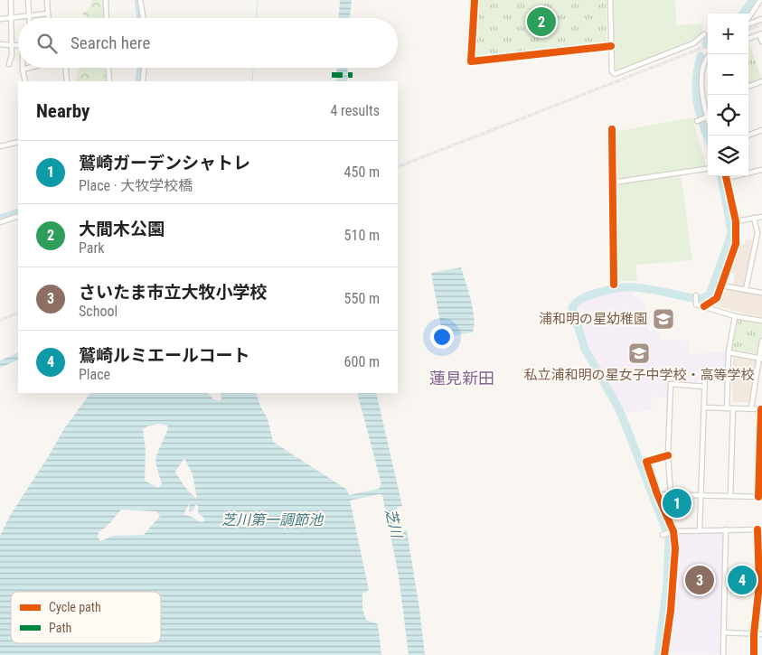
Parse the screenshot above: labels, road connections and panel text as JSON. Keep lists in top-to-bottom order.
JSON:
{
  "districts": ["蓮見新田"],
  "water": ["芝川第一調節池", "芝川"],
  "places": {
    "school or university": ["浦和明の星幼稚園", "私立浦和明の星女子中学校・高等学校"]
  },
  "legend": ["Cycle path", "Path"],
  "page": {
    "pins": [
      "2",
      "1",
      "3",
      "4"
    ],
    "map_buttons": ["+", "−"],
    "search": "Search here",
    "heading": ["Nearby", "4 results"],
    "list": [
      {
        "mark": "1",
        "name": "鷲崎ガーデンシャトレ",
        "note": "Place · 大牧学校橋",
        "value": "450 m"
      },
      {
        "mark": "2",
        "name": "大間木公園",
        "note": "Park",
        "value": "510 m"
      },
      {
        "mark": "3",
        "name": "さいたま市立大牧小学校",
        "note": "School",
        "value": "550 m"
      },
      {
        "mark": "4",
        "name": "鷲崎ルミエールコート",
        "note": "Place",
        "value": "600 m"
      }
    ]
  }
}
